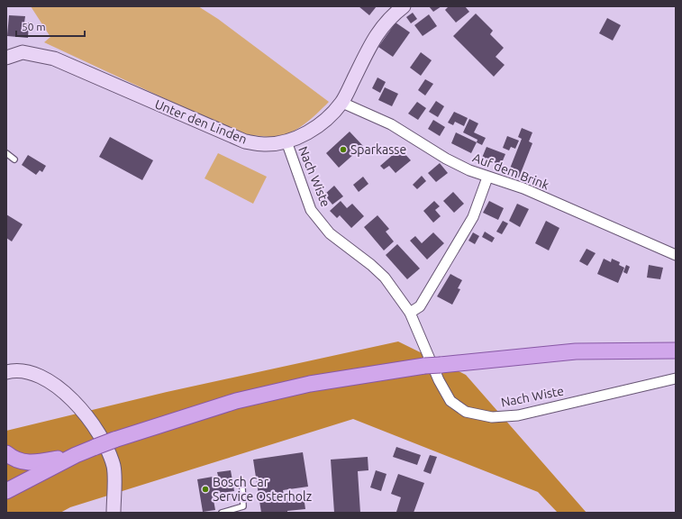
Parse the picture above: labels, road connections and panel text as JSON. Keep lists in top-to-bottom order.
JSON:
{
  "streets": {
    "street": ["Unter den Linden", "Auf dem Brink", "Nach Wiste"]
  },
  "crossings": [
    ["Unter den Linden", "Auf dem Brink"],
    ["Unter den Linden", "Nach Wiste"]
  ],
  "places": ["Sparkasse", "Bosch Car Service Osterholz"],
  "scale_bar": "50 m"
}
